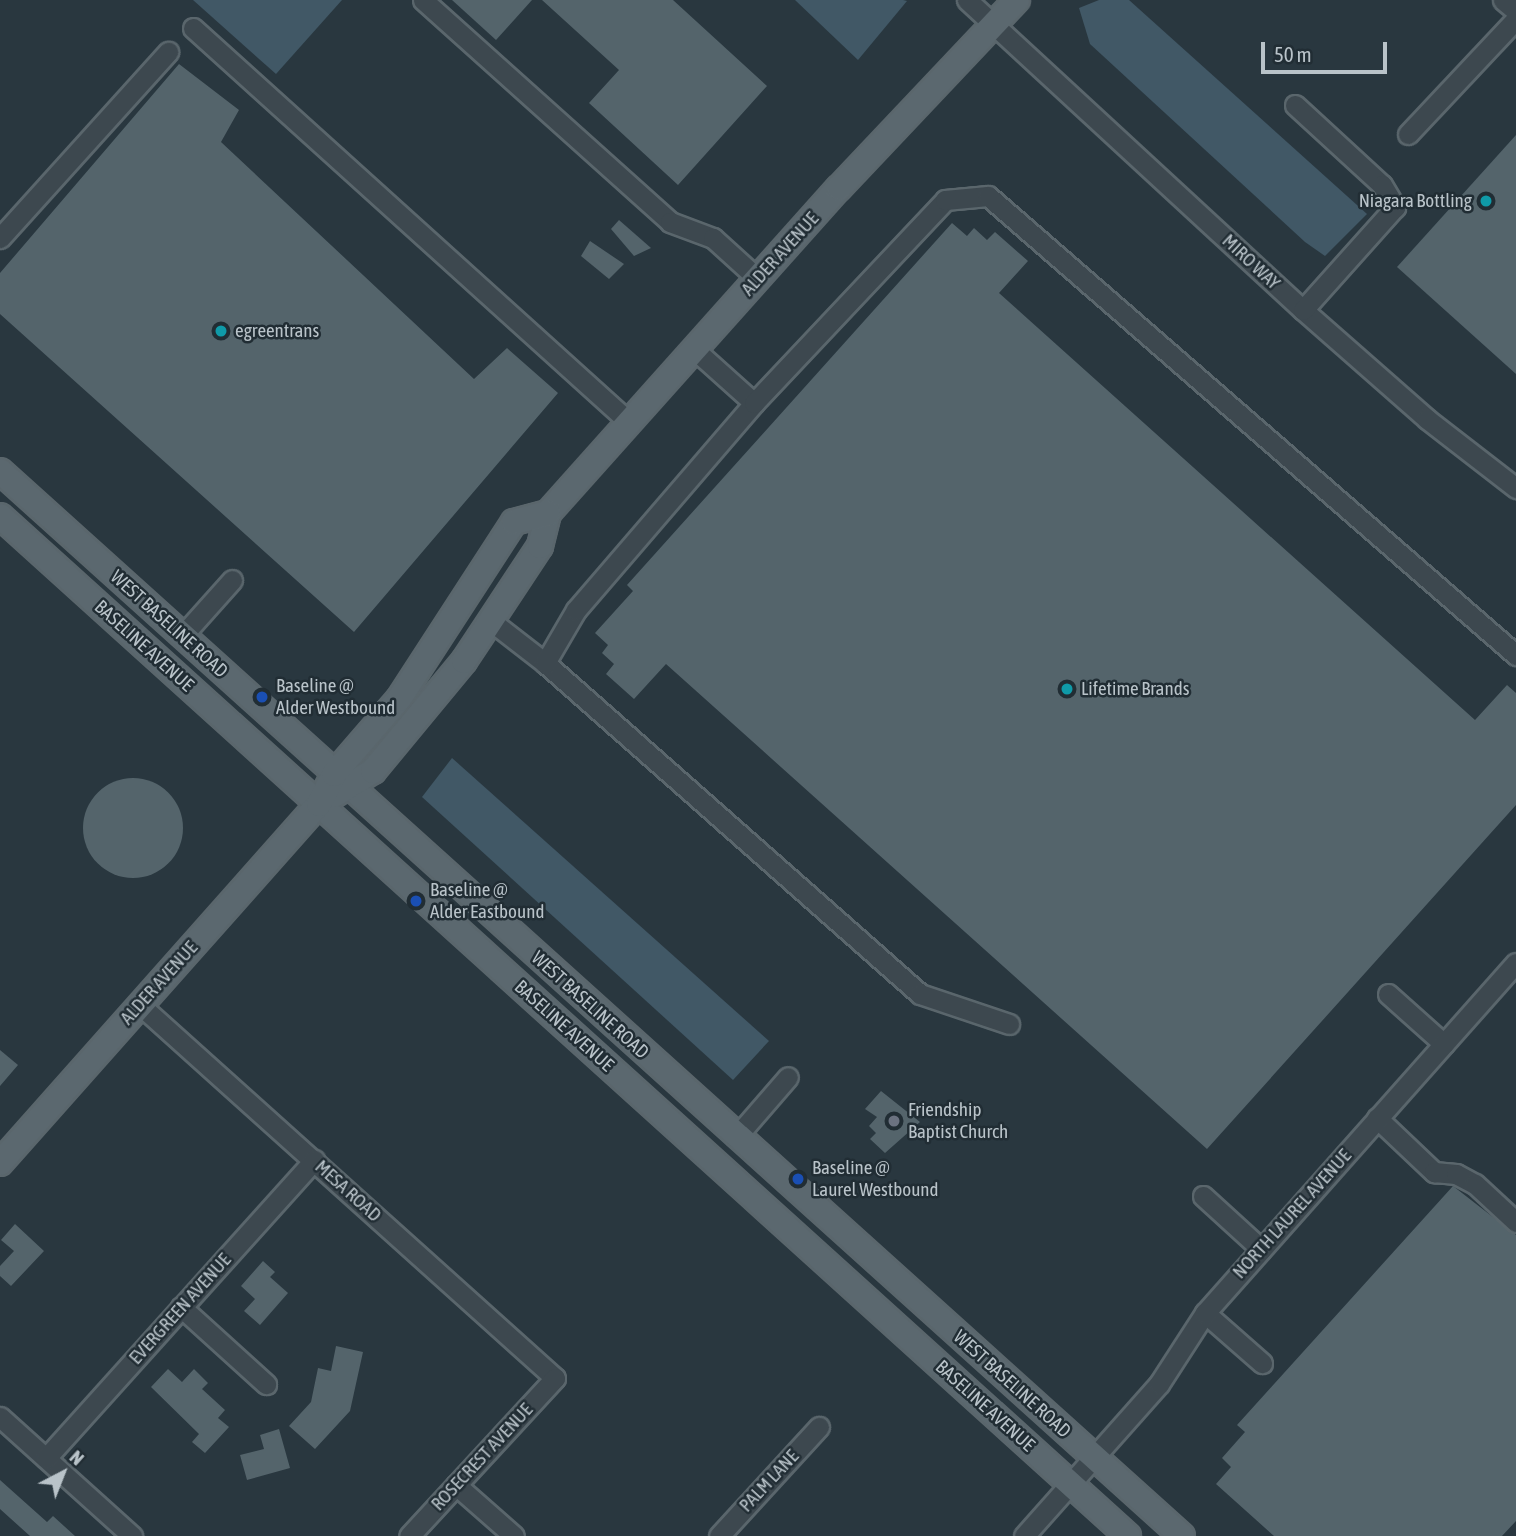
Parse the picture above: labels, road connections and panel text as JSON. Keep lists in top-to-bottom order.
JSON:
{
  "streets": {
    "main road": ["ALDER AVENUE", "WEST BASELINE ROAD", "BASELINE AVENUE"],
    "street": [
      "MIRO WAY",
      "MESA ROAD",
      "NORTH LAUREL AVENUE",
      "EVERGREEN AVENUE",
      "ROSECREST AVENUE",
      "PALM LANE"
    ]
  },
  "crossings": [
    ["ALDER AVENUE", "MIRO WAY"],
    ["ALDER AVENUE", "WEST BASELINE ROAD"],
    ["ALDER AVENUE", "BASELINE AVENUE"],
    ["ALDER AVENUE", "MESA ROAD"],
    ["WEST BASELINE ROAD", "BASELINE AVENUE"],
    ["WEST BASELINE ROAD", "NORTH LAUREL AVENUE"],
    ["BASELINE AVENUE", "NORTH LAUREL AVENUE"],
    ["MESA ROAD", "EVERGREEN AVENUE"],
    ["MESA ROAD", "ROSECREST AVENUE"]
  ],
  "places": [
    "Niagara Bottling",
    "egreentrans",
    "Lifetime Brands",
    "Baseline @ Alder Westbound",
    "Baseline @ Alder Eastbound",
    "Friendship Baptist Church",
    "Baseline @ Laurel Westbound"
  ],
  "scale_bar": "50 m",
  "north": "top right"
}
